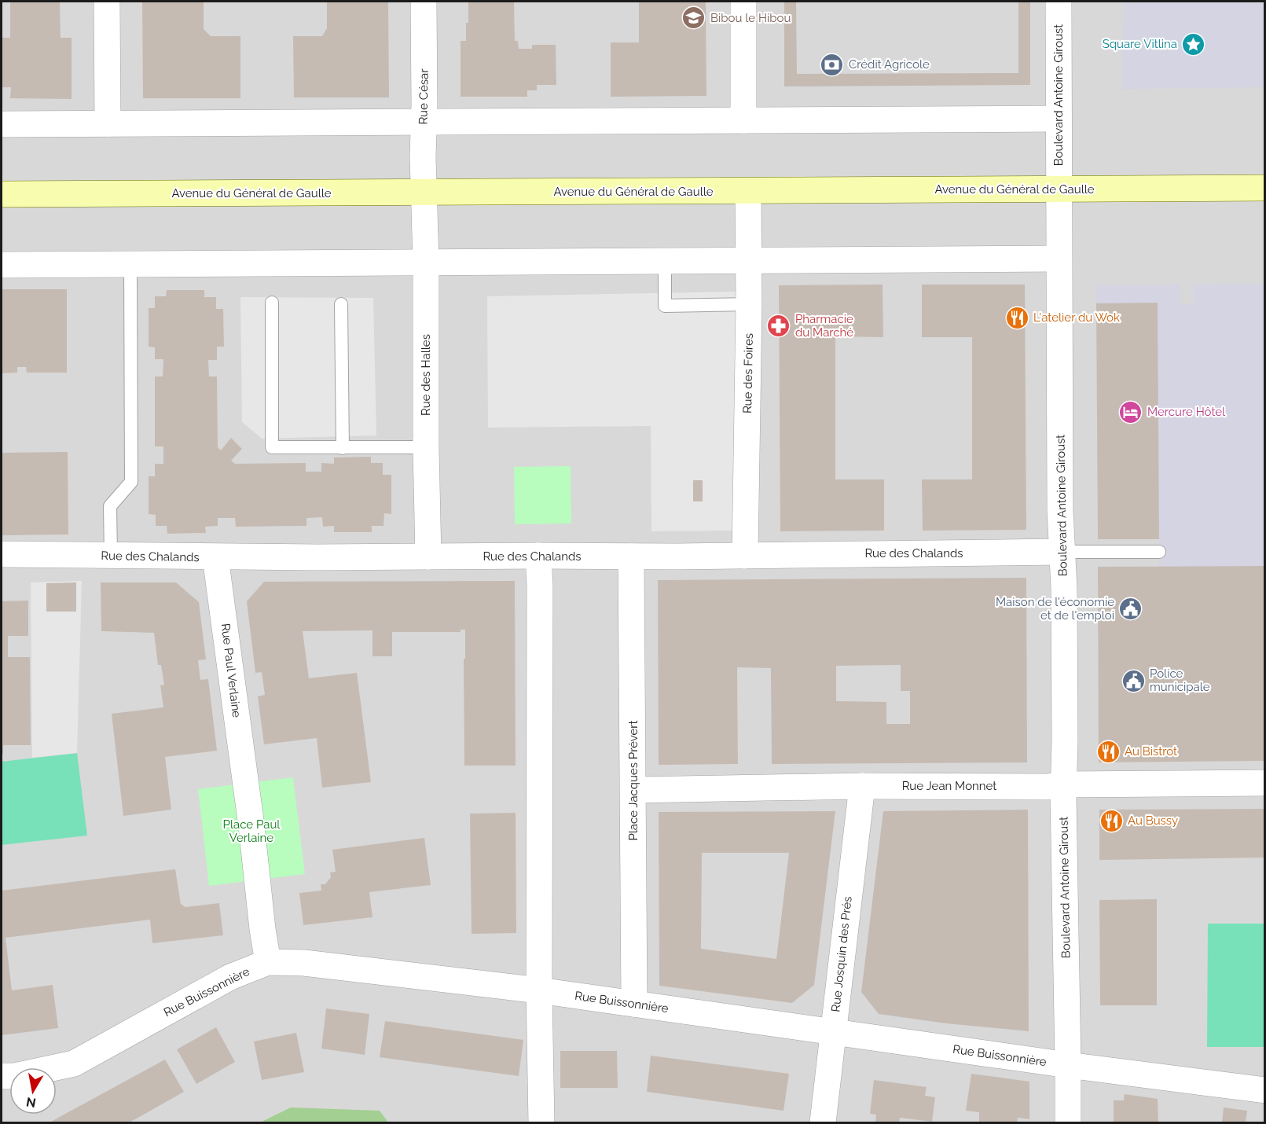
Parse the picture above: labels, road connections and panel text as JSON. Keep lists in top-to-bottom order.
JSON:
{
  "streets": {
    "main road": ["Avenue du Général de Gaulle"],
    "street": [
      "Boulevard Antoine Giroust",
      "Rue César",
      "Rue des Foires",
      "Rue des Halles",
      "Rue des Chalands",
      "Rue Paul Verlaine",
      "Place Jacques Prévert",
      "Rue Jean Monnet",
      "Rue Josquin des Prés",
      "Rue Buissonnière"
    ]
  },
  "crossings": [
    ["Boulevard Antoine Giroust", "Avenue du Général de Gaulle"],
    ["Boulevard Antoine Giroust", "Rue des Chalands"],
    ["Boulevard Antoine Giroust", "Rue Jean Monnet"],
    ["Boulevard Antoine Giroust", "Rue Buissonnière"],
    ["Rue César", "Avenue du Général de Gaulle"],
    ["Rue César", "Rue des Halles"],
    ["Avenue du Général de Gaulle", "Rue des Foires"],
    ["Avenue du Général de Gaulle", "Rue des Halles"],
    ["Rue des Foires", "Rue des Chalands"],
    ["Rue des Halles", "Rue des Chalands"],
    ["Rue des Chalands", "Rue Paul Verlaine"],
    ["Rue des Chalands", "Place Jacques Prévert"],
    ["Rue Paul Verlaine", "Rue Buissonnière"],
    ["Place Jacques Prévert", "Rue Jean Monnet"],
    ["Place Jacques Prévert", "Rue Buissonnière"],
    ["Rue Jean Monnet", "Rue Josquin des Prés"],
    ["Rue Josquin des Prés", "Rue Buissonnière"]
  ],
  "parks": ["Place Paul Verlaine"],
  "places": {
    "school or university": ["Bibou le Hibou"],
    "place": ["Square Vitlina"],
    "bank": ["Crédit Agricole"],
    "restaurant": ["L'atelier du Wok", "Au Bistrot", "Au Bussy"],
    "pharmacy": ["Pharmacie du Marché"],
    "hotel": ["Mercure Hôtel"],
    "public building": ["Maison de l'économie et de l'emploi", "Police municipale"]
  },
  "north": "bottom"
}
